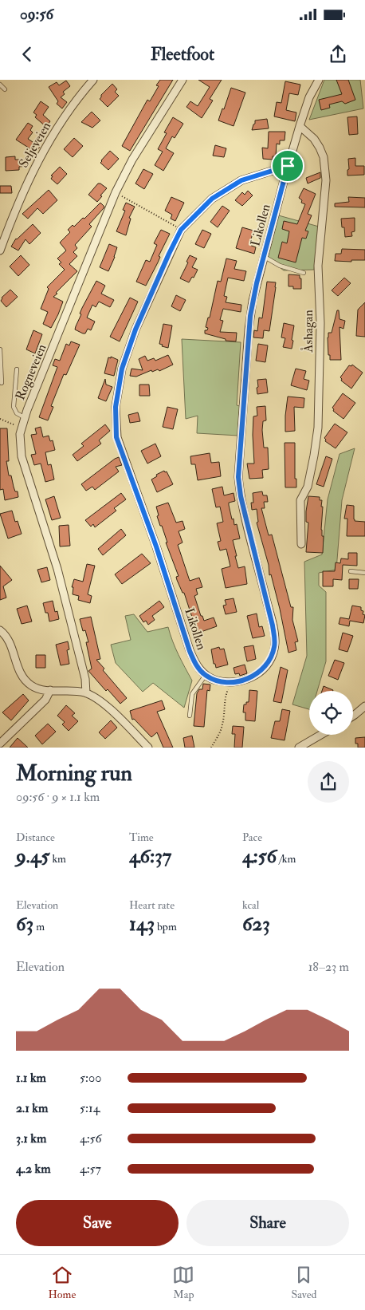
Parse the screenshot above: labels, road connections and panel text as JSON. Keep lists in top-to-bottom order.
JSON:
{
  "streets": {
    "street": [
      "Seljeveien",
      "Likollen",
      "Åshagan",
      "Rogneveien"
    ]
  },
  "crossings": [
    ["Likollen", "Åshagan"]
  ],
  "page": {
    "status": "09:56",
    "header": "Fleetfoot",
    "heading": ["Morning run", "09:56 · 9 × 1.1 km"],
    "stats": [
      ["Distance", "9.45 km"],
      ["Time", "46:37"],
      ["Pace", "4:56 /km"],
      ["Elevation", "63 m"],
      ["Heart rate", "143 bpm"],
      ["kcal", "623"]
    ],
    "chart": ["Elevation", "18–23 m"],
    "list": [
      {
        "name": "1.1 km",
        "note": "5:00"
      },
      {
        "name": "2.1 km",
        "note": "5:14"
      },
      {
        "name": "3.1 km",
        "note": "4:56"
      },
      {
        "name": "4.2 km",
        "note": "4:57"
      }
    ],
    "buttons": ["Save", "Share"],
    "tabs": ["Home", "Map", "Saved"]
  }
}
